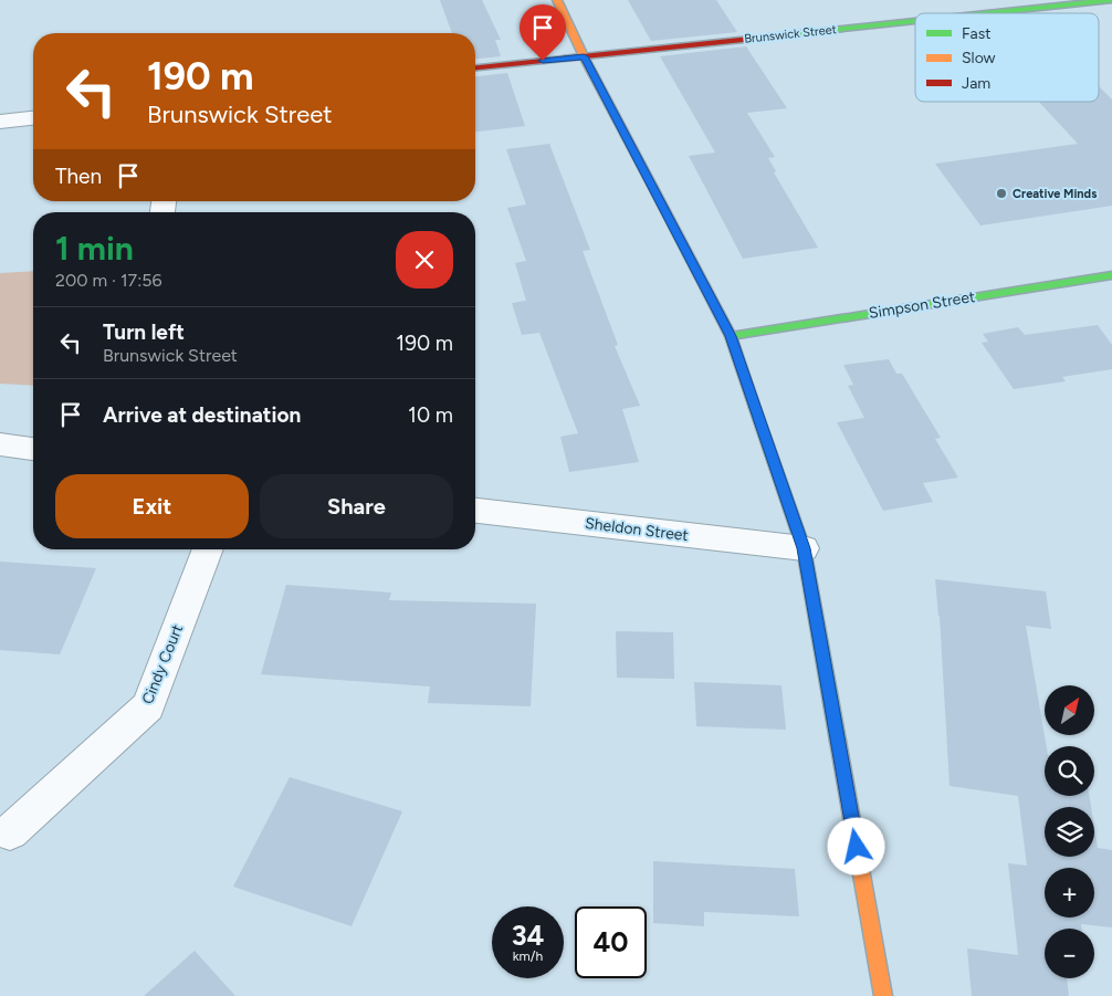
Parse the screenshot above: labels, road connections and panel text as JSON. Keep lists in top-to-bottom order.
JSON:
{
  "streets": {
    "street": [
      "Brunswick Street",
      "Simpson Street",
      "Sheldon Street",
      "Cindy Court"
    ]
  },
  "places": ["Creative Minds"],
  "legend": ["Fast", "Slow", "Jam"],
  "north": "top right",
  "page": {
    "turn": ["190 m", "Brunswick Street"],
    "then": "Then",
    "heading": ["1 min", "200 m · 17:56"],
    "list": [
      {
        "name": "Turn left",
        "note": "Brunswick Street",
        "value": "190 m"
      },
      {
        "name": "Arrive at destination",
        "value": "10 m"
      }
    ],
    "buttons": ["Exit", "Share"],
    "map_buttons": ["+", "−"],
    "speed": "34 km/h",
    "limit": "40"
  }
}
